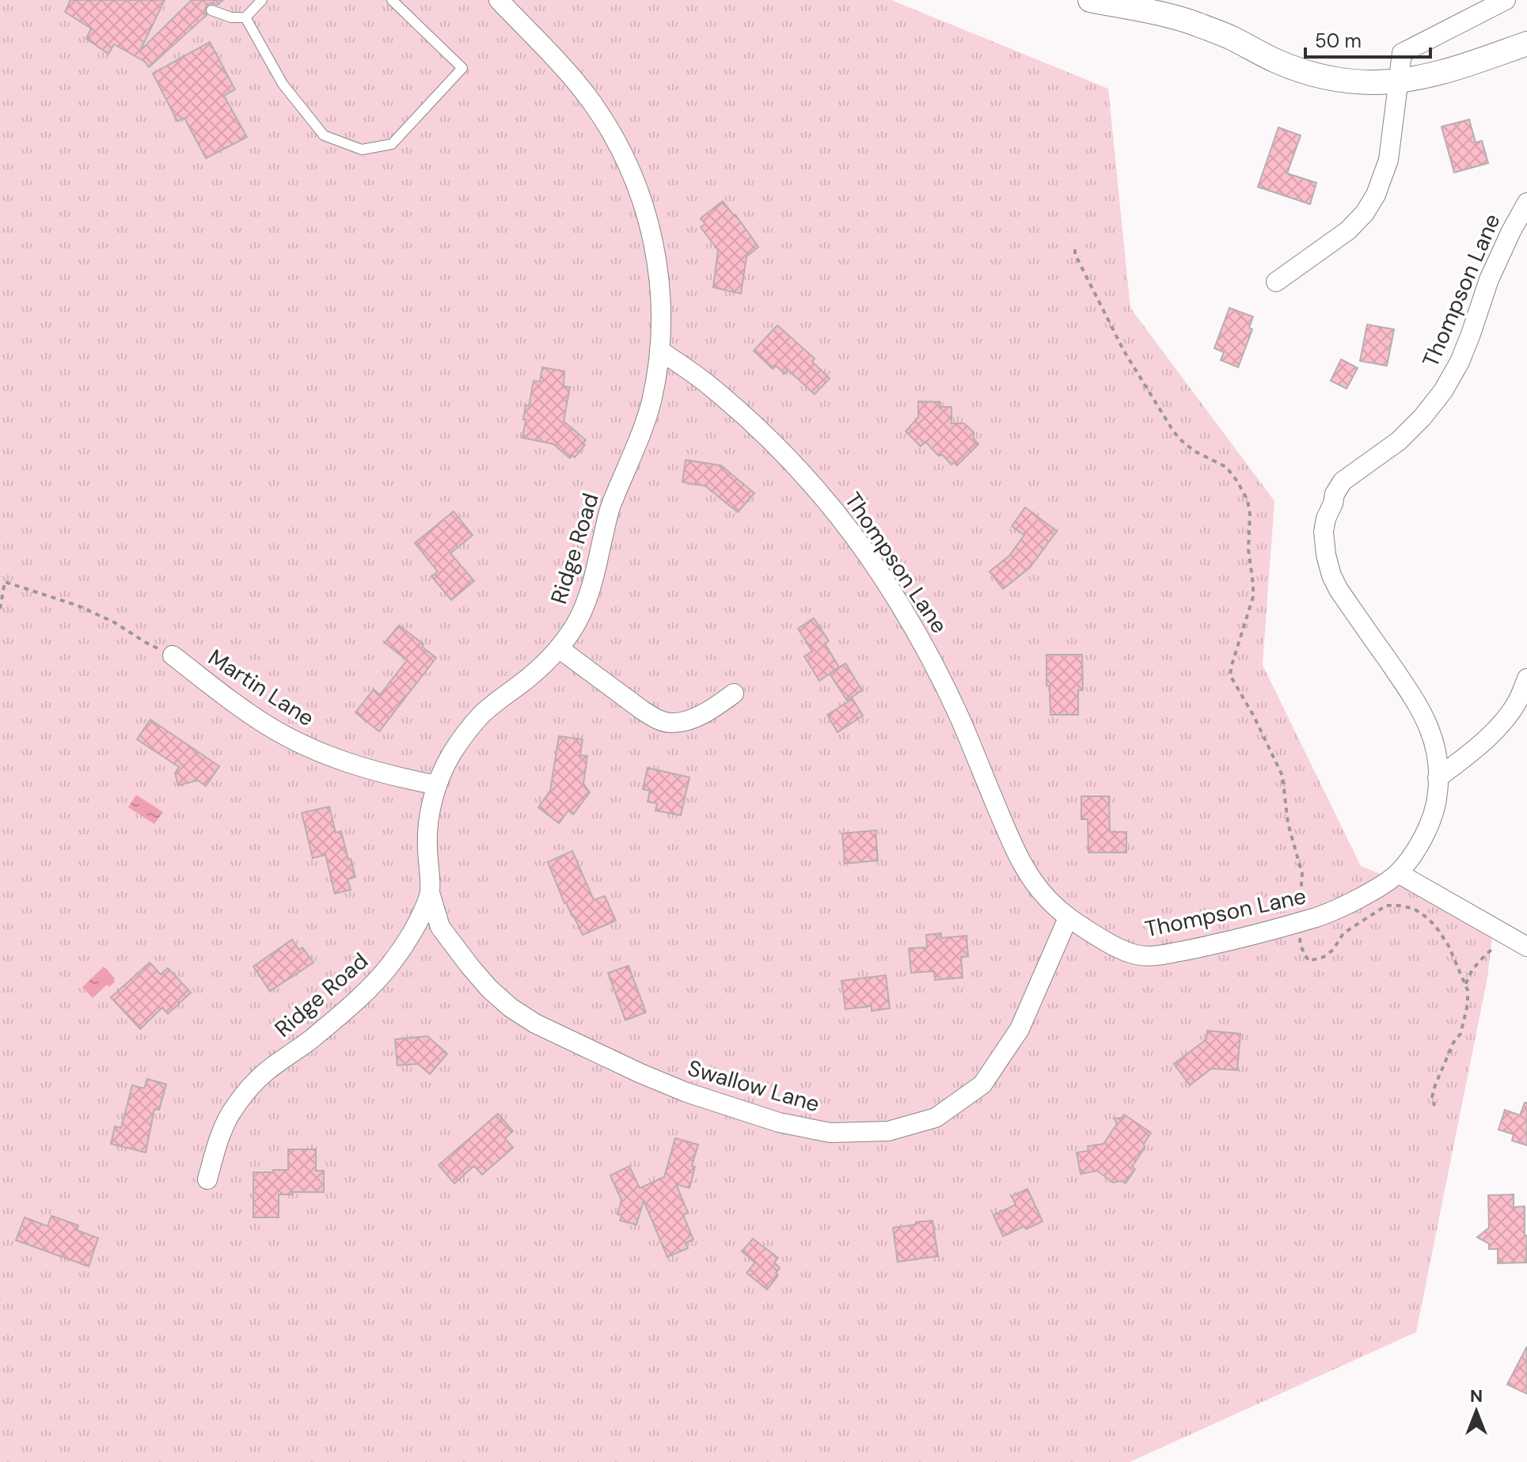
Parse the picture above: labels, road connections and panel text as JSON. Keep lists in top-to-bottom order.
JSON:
{
  "streets": {
    "street": [
      "Thompson Lane",
      "Ridge Road",
      "Martin Lane",
      "Swallow Lane"
    ]
  },
  "crossings": [
    ["Thompson Lane", "Ridge Road"],
    ["Thompson Lane", "Swallow Lane"],
    ["Ridge Road", "Martin Lane"],
    ["Ridge Road", "Swallow Lane"]
  ],
  "scale_bar": "50 m",
  "north": "top"
}
